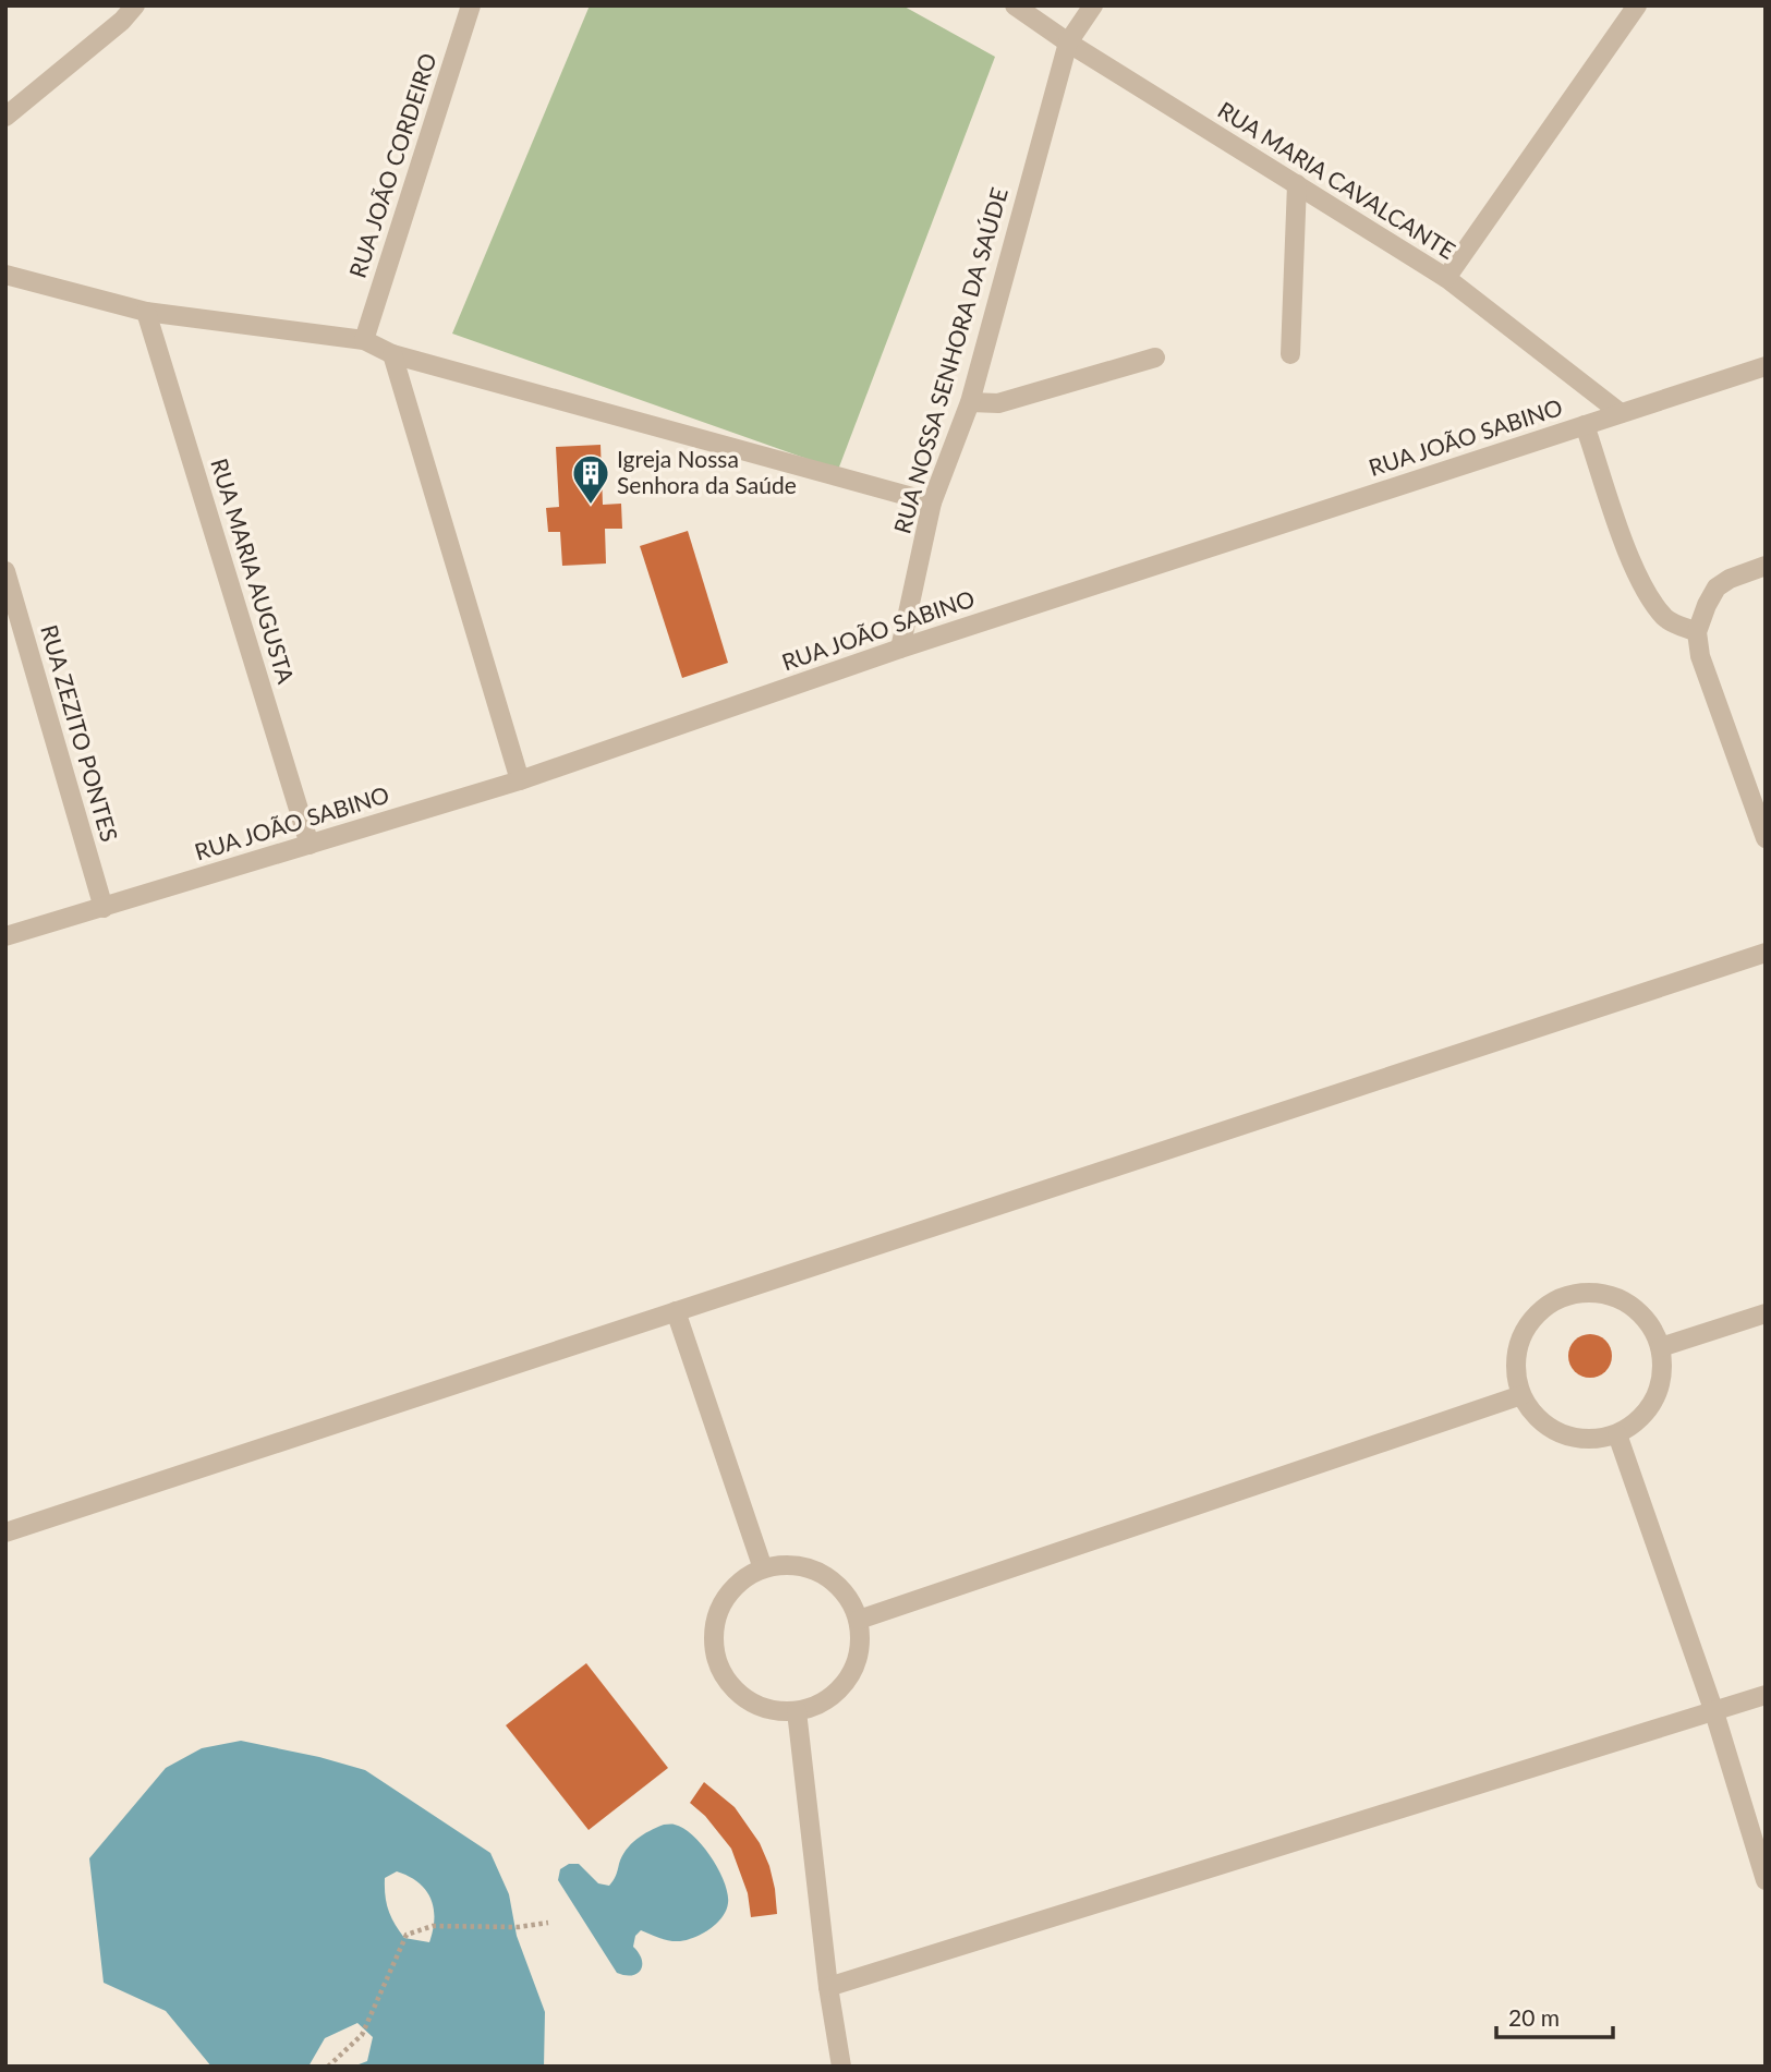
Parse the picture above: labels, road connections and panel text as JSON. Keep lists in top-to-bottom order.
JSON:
{
  "streets": {
    "street": [
      "RUA JOÃO CORDEIRO",
      "RUA MARIA CAVALCANTE",
      "RUA NOSSA SENHORA DA SAÚDE",
      "RUA JOÃO SABINO",
      "RUA MARIA AUGUSTA",
      "RUA ZEZITO PONTES"
    ]
  },
  "crossings": [
    ["RUA MARIA CAVALCANTE", "RUA NOSSA SENHORA DA SAÚDE"],
    ["RUA MARIA CAVALCANTE", "RUA JOÃO SABINO"],
    ["RUA NOSSA SENHORA DA SAÚDE", "RUA JOÃO SABINO"],
    ["RUA JOÃO SABINO", "RUA MARIA AUGUSTA"],
    ["RUA JOÃO SABINO", "RUA ZEZITO PONTES"]
  ],
  "places": {
    "building": ["Igreja Nossa Senhora da Saúde"]
  },
  "scale_bar": "20 m"
}
